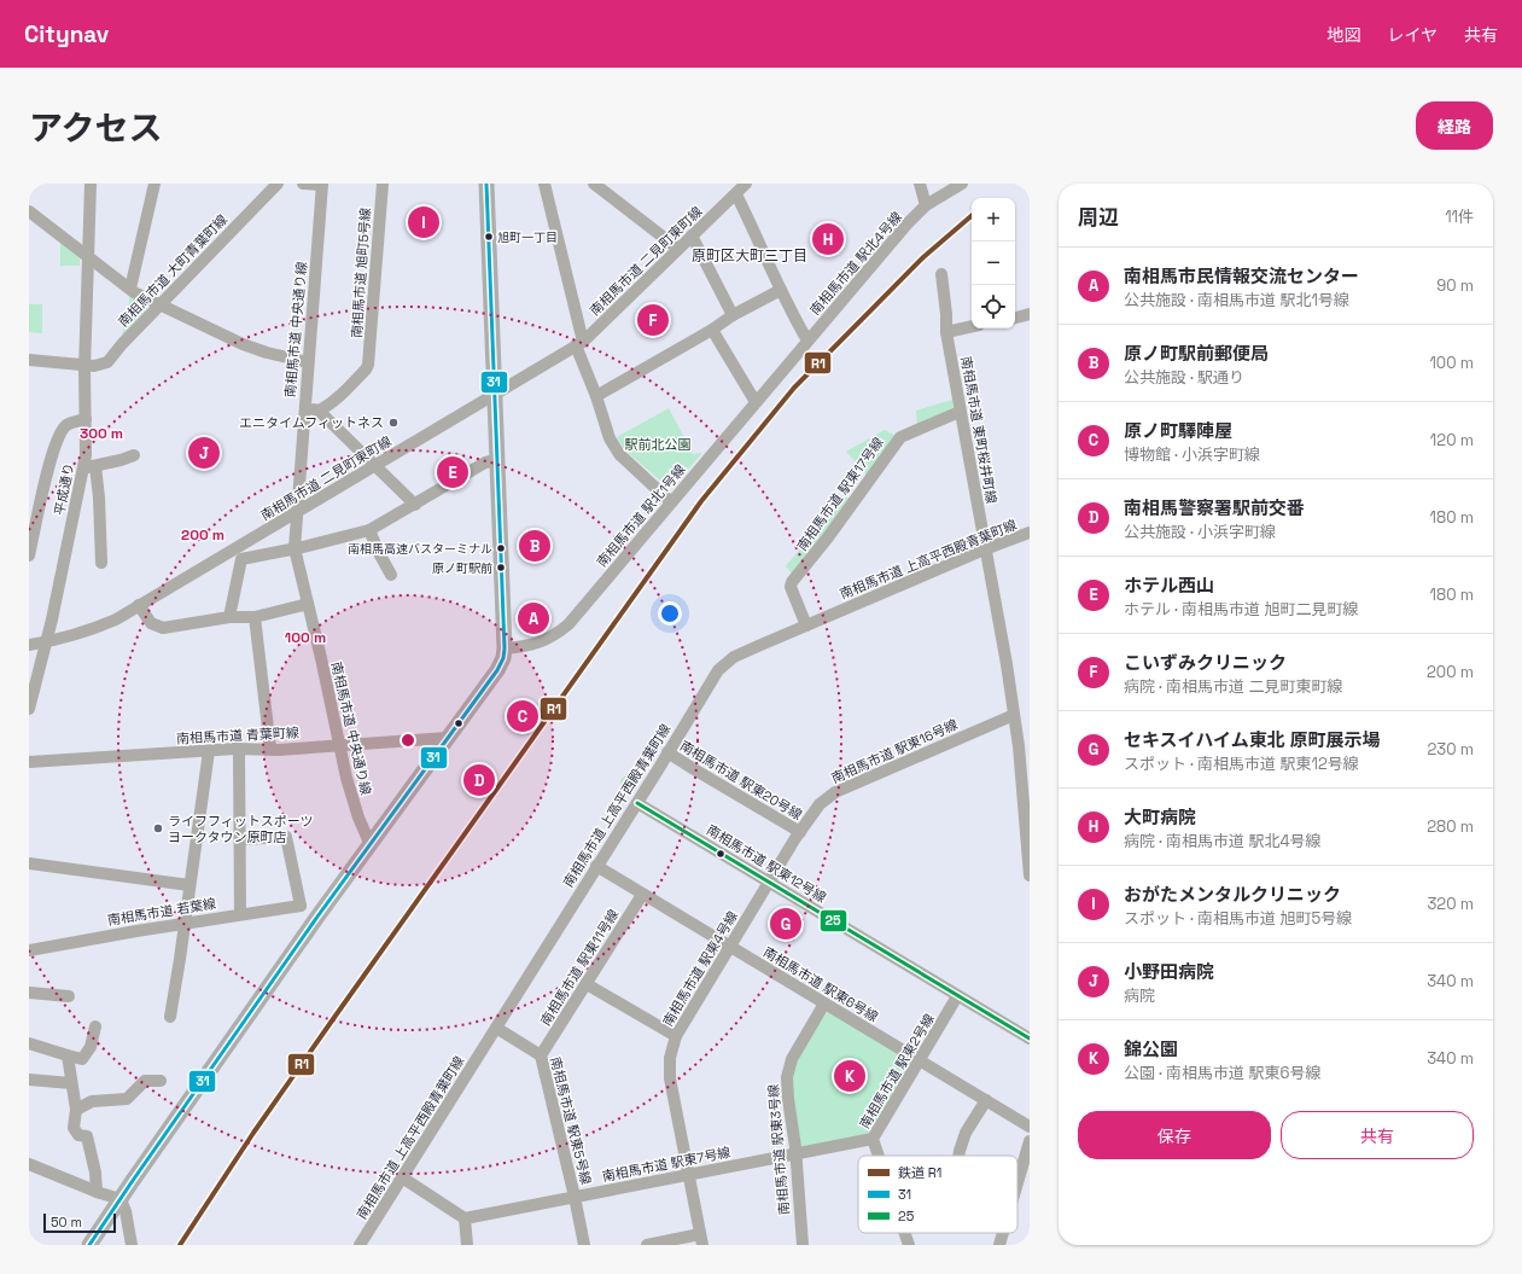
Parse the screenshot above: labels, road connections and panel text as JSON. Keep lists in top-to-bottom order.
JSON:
{
  "streets": {
    "street": [
      "南相馬市道 二見町東町線",
      "南相馬市道 駅北4号線",
      "南相馬市道 大町青葉町線",
      "南相馬市道 旭町5号線",
      "南相馬市道 中央通り線",
      "南相馬市道 東町桜井町線",
      "平成通り",
      "南相馬市道 駅東17号線",
      "南相馬市道 駅北1号線",
      "南相馬市道 上高平西殿青葉町線",
      "南相馬市道 青葉町線",
      "南相馬市道 駅東16号線",
      "南相馬市道 駅東20号線",
      "南相馬市道 駅東12号線",
      "南相馬市道 若葉線",
      "南相馬市道 駅東11号線",
      "南相馬市道 駅東4号線",
      "南相馬市道 駅東6号線",
      "南相馬市道 駅東2号線",
      "南相馬市道 駅東5号線",
      "南相馬市道 駅東3号線",
      "南相馬市道 駅東7号線"
    ]
  },
  "crossings": [
    ["南相馬市道 二見町東町線", "南相馬市道 中央通り線"],
    ["南相馬市道 二見町東町線", "平成通り"],
    ["南相馬市道 駅北4号線", "南相馬市道 駅北1号線"],
    ["南相馬市道 大町青葉町線", "平成通り"],
    ["南相馬市道 中央通り線", "南相馬市道 青葉町線"],
    ["南相馬市道 東町桜井町線", "南相馬市道 駅東17号線"],
    ["南相馬市道 東町桜井町線", "南相馬市道 上高平西殿青葉町線"],
    ["南相馬市道 東町桜井町線", "南相馬市道 駅東16号線"],
    ["南相馬市道 駅東17号線", "南相馬市道 上高平西殿青葉町線"],
    ["南相馬市道 上高平西殿青葉町線", "南相馬市道 駅東20号線"],
    ["南相馬市道 上高平西殿青葉町線", "南相馬市道 駅東12号線"],
    ["南相馬市道 上高平西殿青葉町線", "南相馬市道 駅東6号線"],
    ["南相馬市道 上高平西殿青葉町線", "南相馬市道 駅東5号線"],
    ["南相馬市道 駅東16号線", "南相馬市道 駅東20号線"],
    ["南相馬市道 駅東16号線", "南相馬市道 駅東12号線"],
    ["南相馬市道 駅東16号線", "南相馬市道 駅東4号線"],
    ["南相馬市道 駅東12号線", "南相馬市道 駅東4号線"],
    ["南相馬市道 駅東12号線", "南相馬市道 駅東2号線"],
    ["南相馬市道 駅東11号線", "南相馬市道 駅東6号線"],
    ["南相馬市道 駅東11号線", "南相馬市道 駅東5号線"],
    ["南相馬市道 駅東4号線", "南相馬市道 駅東6号線"],
    ["南相馬市道 駅東4号線", "南相馬市道 駅東7号線"],
    ["南相馬市道 駅東6号線", "南相馬市道 駅東2号線"],
    ["南相馬市道 駅東6号線", "南相馬市道 駅東3号線"],
    ["南相馬市道 駅東2号線", "南相馬市道 駅東7号線"],
    ["南相馬市道 駅東5号線", "南相馬市道 駅東7号線"],
    ["南相馬市道 駅東3号線", "南相馬市道 駅東7号線"]
  ],
  "districts": ["原町区大町三丁目"],
  "parks": ["駅前北公園"],
  "places": [
    "旭町一丁目",
    "エニタイムフィットネス",
    "南相馬高速バスターミナル",
    "原ノ町駅前",
    "ライフフィットスポーツ ヨークタウン原町店"
  ],
  "lines": ["transit line 31", "rail line R1", "transit line 25"],
  "legend": ["鉄道 R1", "31", "25"],
  "scale_bar": "50 m",
  "page": {
    "header": "Citynav",
    "nav": ["地図", "レイヤ", "共有"],
    "title": "アクセス",
    "buttons": [
      "経路",
      ["保存", "共有"]
    ],
    "heading": ["周辺", "11件"],
    "map_buttons": ["+", "−"],
    "pins": [
      "I",
      "H",
      "F",
      "J",
      "E",
      "B",
      "A",
      "C",
      "D",
      "G",
      "K"
    ],
    "list": [
      {
        "mark": "A",
        "name": "南相馬市民情報交流センター",
        "note": "公共施設 · 南相馬市道 駅北1号線",
        "value": "90 m"
      },
      {
        "mark": "B",
        "name": "原ノ町駅前郵便局",
        "note": "公共施設 · 駅通り",
        "value": "100 m"
      },
      {
        "mark": "C",
        "name": "原ノ町驛陣屋",
        "note": "博物館 · 小浜字町線",
        "value": "120 m"
      },
      {
        "mark": "D",
        "name": "南相馬警察署駅前交番",
        "note": "公共施設 · 小浜字町線",
        "value": "180 m"
      },
      {
        "mark": "E",
        "name": "ホテル西山",
        "note": "ホテル · 南相馬市道 旭町二見町線",
        "value": "180 m"
      },
      {
        "mark": "F",
        "name": "こいずみクリニック",
        "note": "病院 · 南相馬市道 二見町東町線",
        "value": "200 m"
      },
      {
        "mark": "G",
        "name": "セキスイハイム東北 原町展示場",
        "note": "スポット · 南相馬市道 駅東12号線",
        "value": "230 m"
      },
      {
        "mark": "H",
        "name": "大町病院",
        "note": "病院 · 南相馬市道 駅北4号線",
        "value": "280 m"
      },
      {
        "mark": "I",
        "name": "おがたメンタルクリニック",
        "note": "スポット · 南相馬市道 旭町5号線",
        "value": "320 m"
      },
      {
        "mark": "J",
        "name": "小野田病院",
        "note": "病院",
        "value": "340 m"
      },
      {
        "mark": "K",
        "name": "錦公園",
        "note": "公園 · 南相馬市道 駅東6号線",
        "value": "340 m"
      }
    ],
    "scale": "50 m"
  },
  "rings": ["300 m", "200 m", "100 m"]
}
